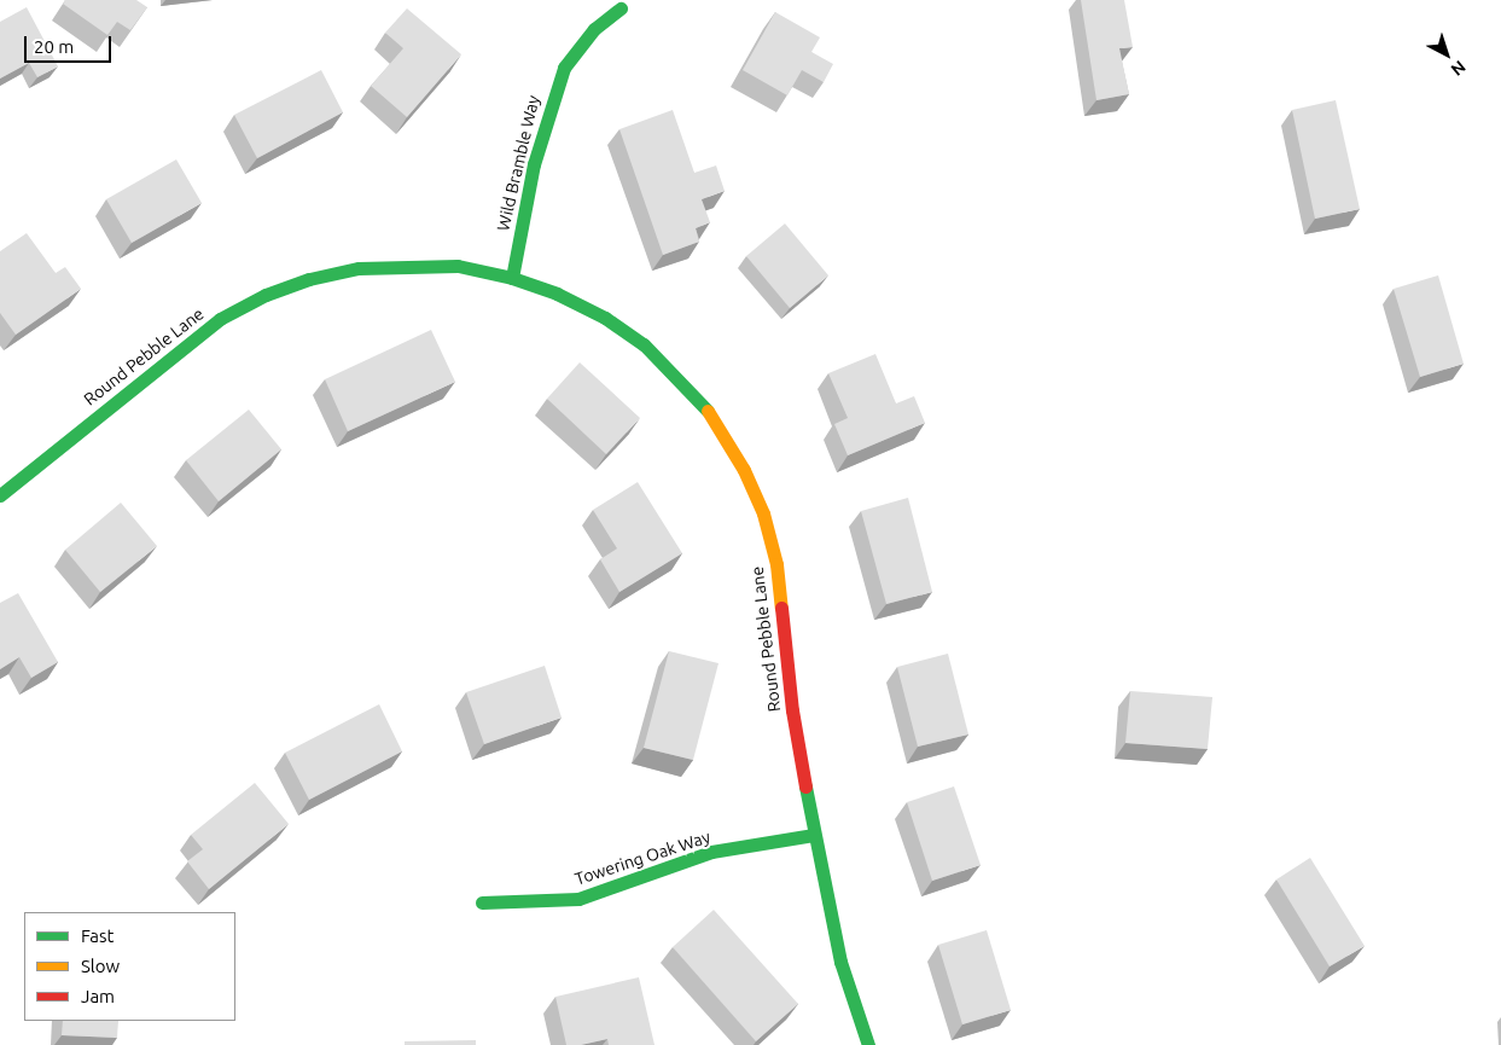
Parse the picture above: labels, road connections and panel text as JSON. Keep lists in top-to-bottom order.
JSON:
{
  "streets": {
    "street": ["Wild Bramble Way", "Round Pebble Lane", "Towering Oak Way"]
  },
  "crossings": [
    ["Wild Bramble Way", "Round Pebble Lane"],
    ["Round Pebble Lane", "Towering Oak Way"]
  ],
  "legend": ["Fast", "Slow", "Jam"],
  "scale_bar": "20 m",
  "north": "bottom right"
}
